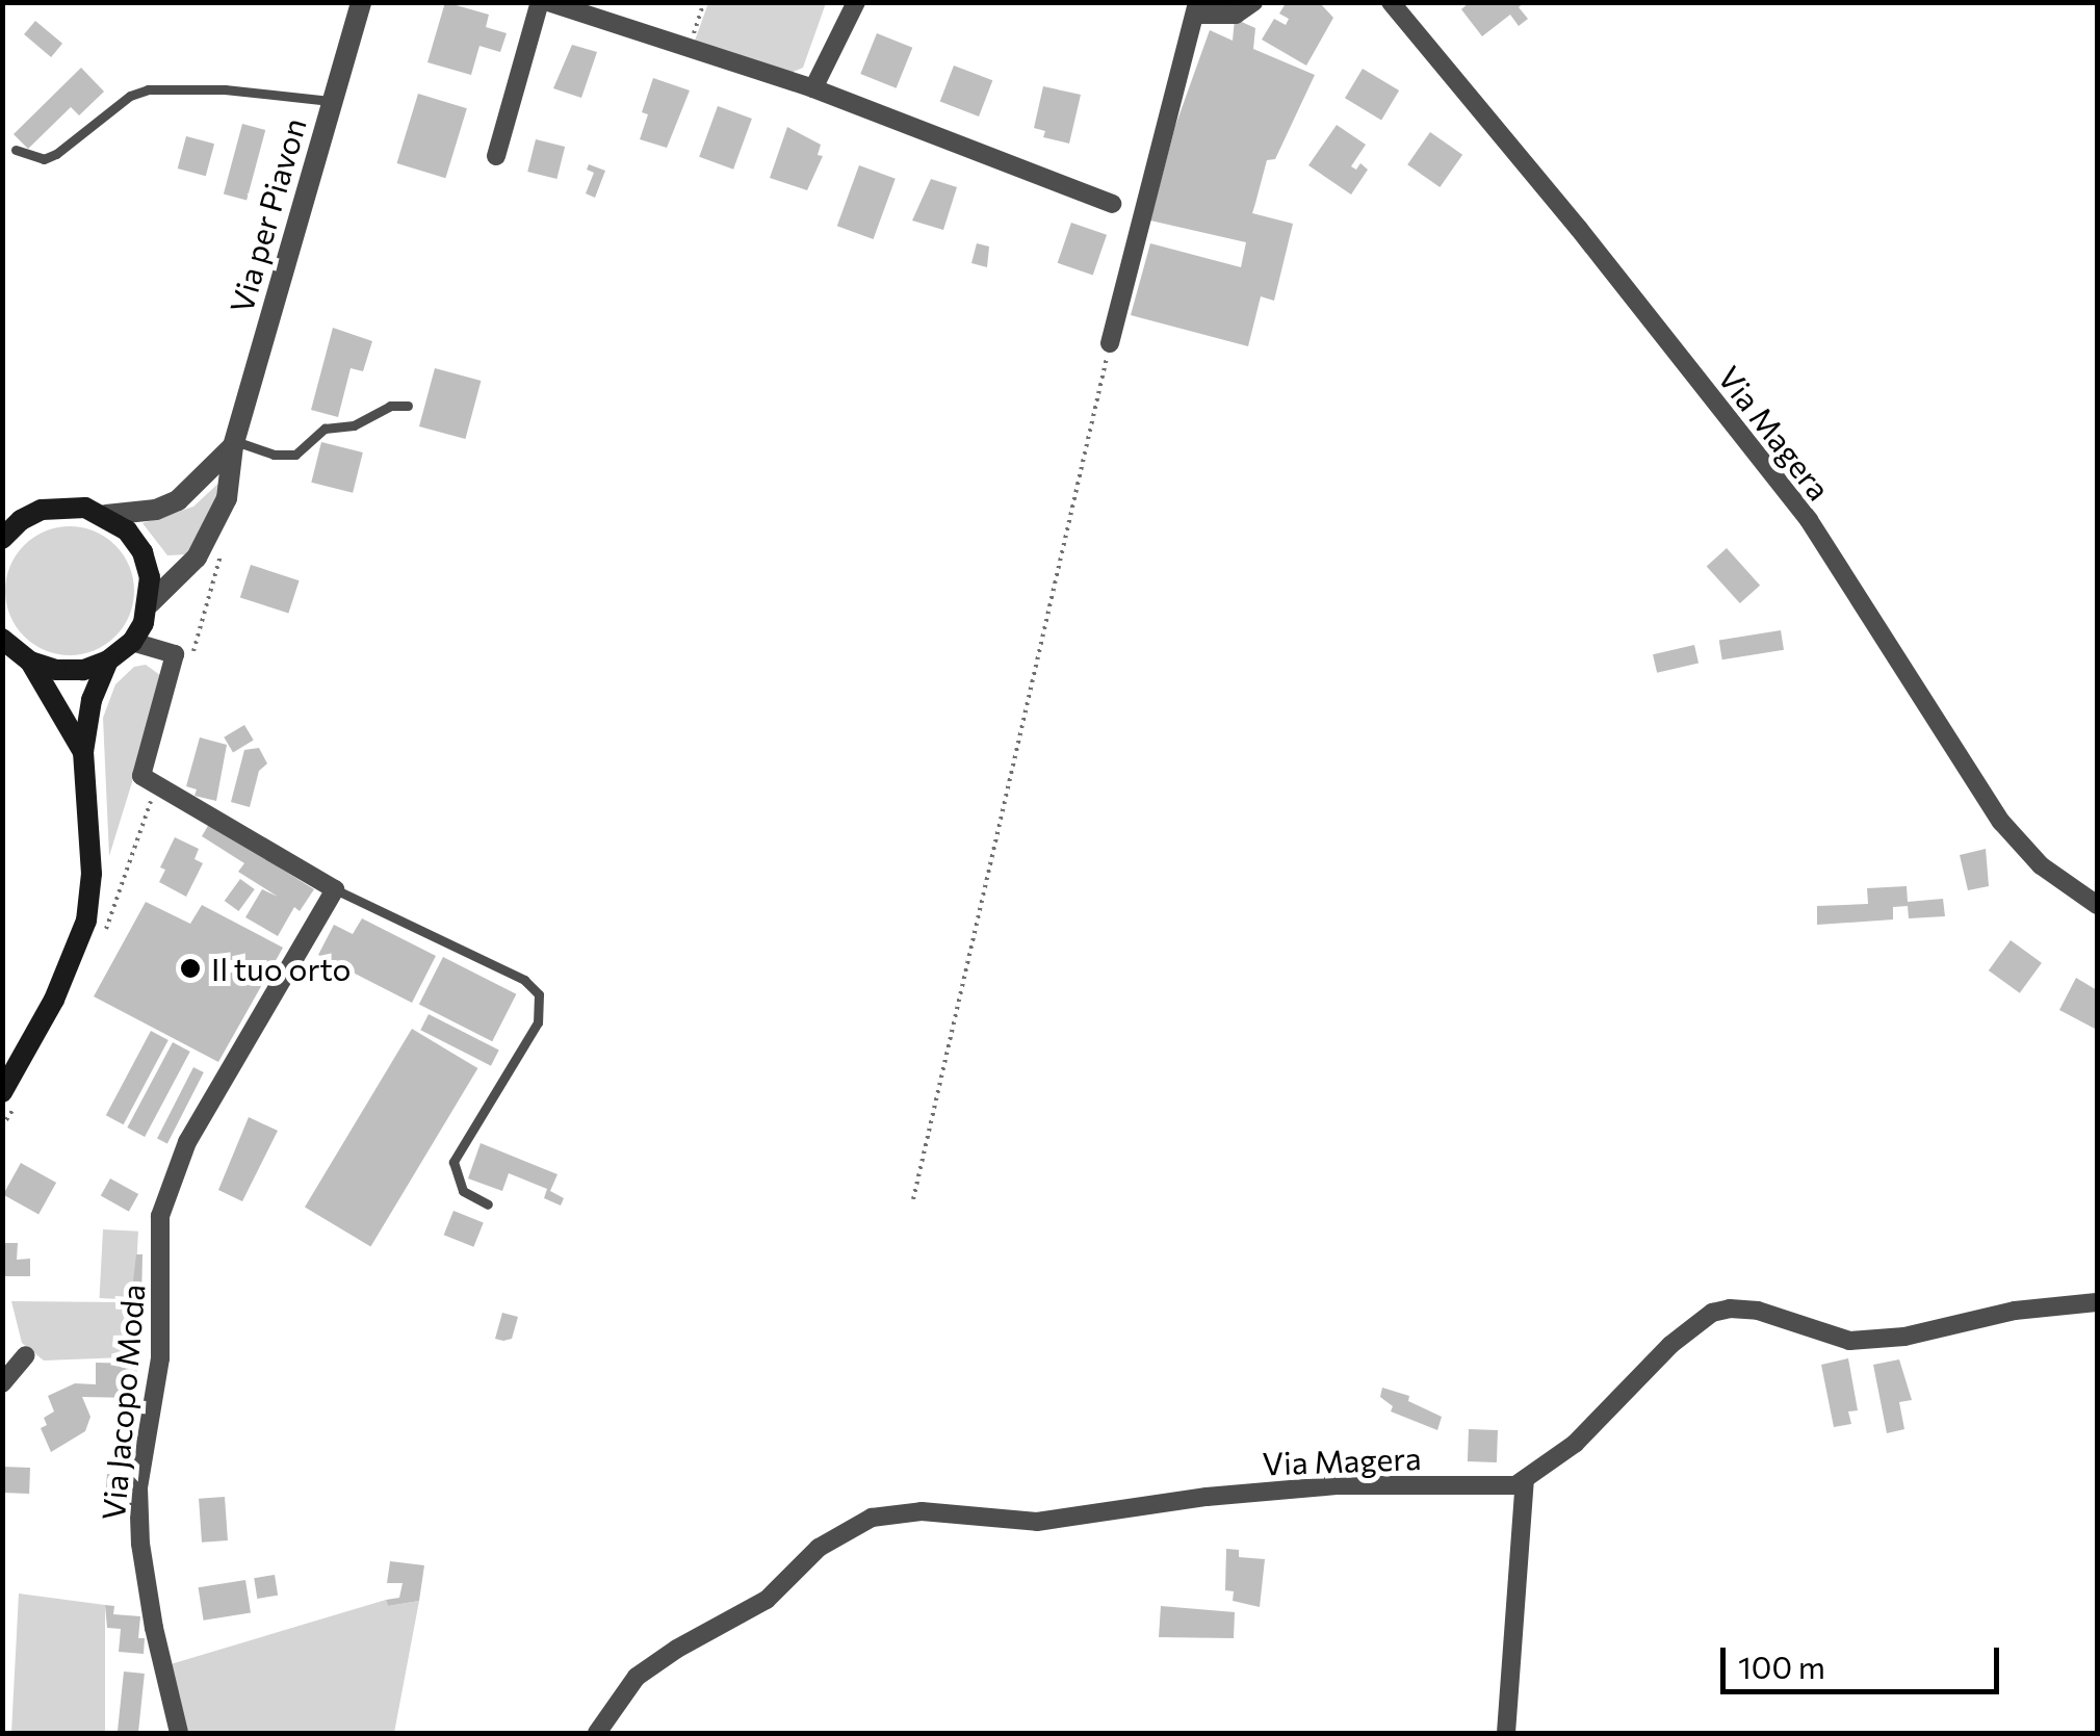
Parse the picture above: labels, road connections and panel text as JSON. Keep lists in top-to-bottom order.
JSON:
{
  "streets": {
    "street": ["Via per Piavon", "Via Magera", "Via Jacopo Moda"]
  },
  "places": ["Il tuo orto"],
  "scale_bar": "100 m"
}
